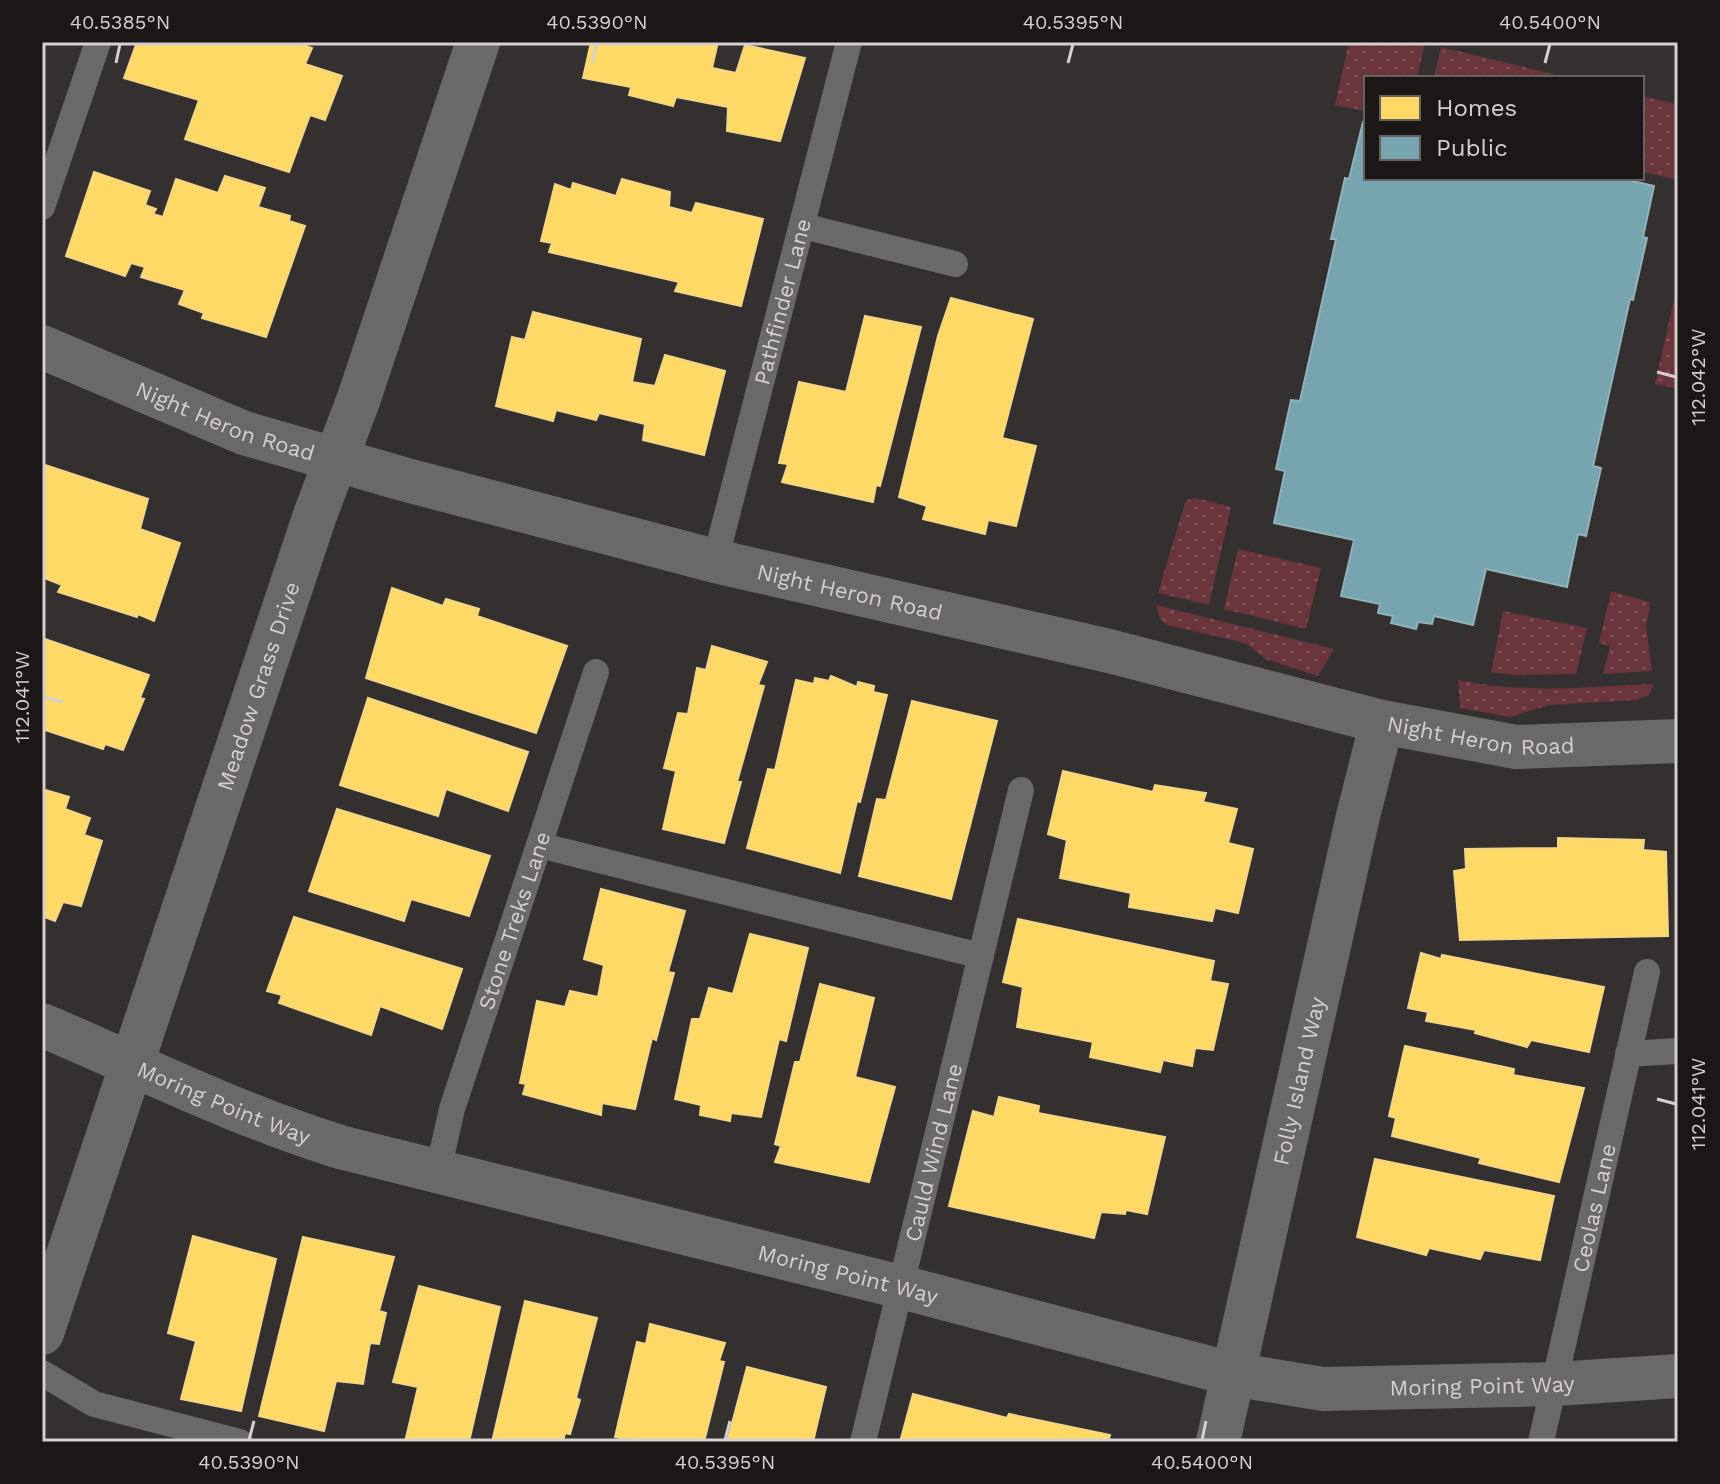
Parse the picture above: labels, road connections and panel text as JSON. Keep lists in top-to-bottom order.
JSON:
{
  "streets": {
    "street": [
      "Night Heron Road",
      "Meadow Grass Drive",
      "Folly Island Way",
      "Moring Point Way"
    ],
    "lane": [
      "Pathfinder Lane",
      "Stone Treks Lane",
      "Cauld Wind Lane",
      "Ceolas Lane"
    ]
  },
  "crossings": [
    ["Pathfinder Lane", "Night Heron Road"],
    ["Night Heron Road", "Meadow Grass Drive"],
    ["Night Heron Road", "Folly Island Way"],
    ["Meadow Grass Drive", "Moring Point Way"],
    ["Stone Treks Lane", "Moring Point Way"],
    ["Folly Island Way", "Moring Point Way"],
    ["Moring Point Way", "Cauld Wind Lane"],
    ["Moring Point Way", "Ceolas Lane"]
  ],
  "legend": ["Homes", "Public"],
  "coordinates": [
    "40.5385°N",
    "40.5390°N",
    "40.5395°N",
    "40.5400°N",
    "112.042°W",
    "112.041°W"
  ]
}
